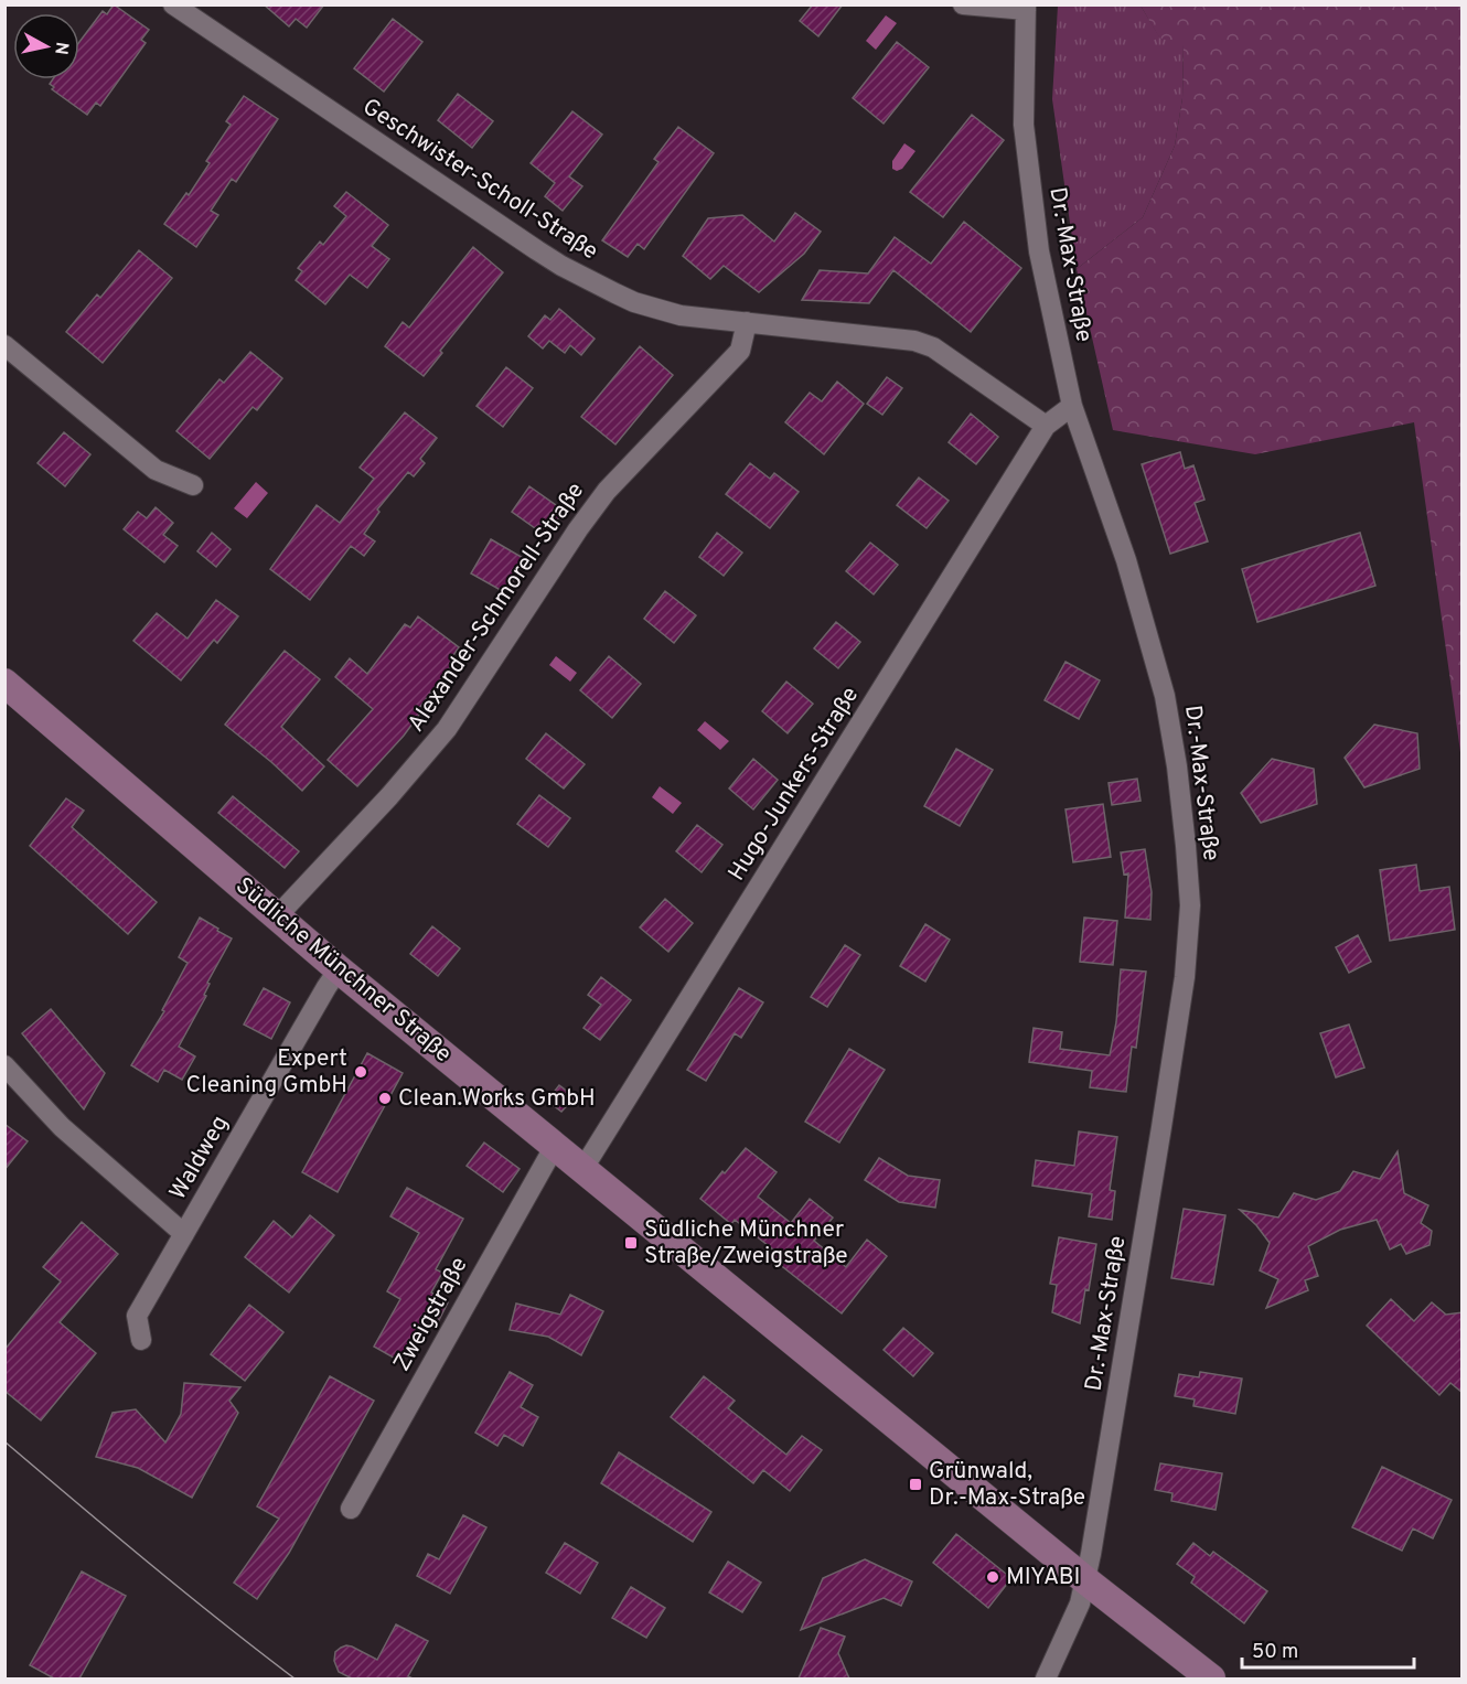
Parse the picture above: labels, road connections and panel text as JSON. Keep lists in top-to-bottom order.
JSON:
{
  "streets": {
    "main road": ["Südliche Münchner Straße"],
    "street": [
      "Geschwister-Scholl-Straße",
      "Dr.-Max-Straße",
      "Alexander-Schmorell-Straße",
      "Hugo-Junkers-Straße",
      "Waldweg",
      "Zweigstraße"
    ]
  },
  "crossings": [
    ["Geschwister-Scholl-Straße", "Alexander-Schmorell-Straße"],
    ["Geschwister-Scholl-Straße", "Hugo-Junkers-Straße"],
    ["Dr.-Max-Straße", "Südliche Münchner Straße"],
    ["Alexander-Schmorell-Straße", "Südliche Münchner Straße"],
    ["Hugo-Junkers-Straße", "Südliche Münchner Straße"],
    ["Südliche Münchner Straße", "Waldweg"],
    ["Südliche Münchner Straße", "Zweigstraße"]
  ],
  "places": {
    "other": ["Expert Cleaning GmbH", "Clean.Works GmbH", "MIYABI"],
    "transit": ["Südliche Münchner Straße/Zweigstraße", "Grünwald, Dr.-Max-Straße"]
  },
  "scale_bar": "50 m",
  "north": "right"
}
